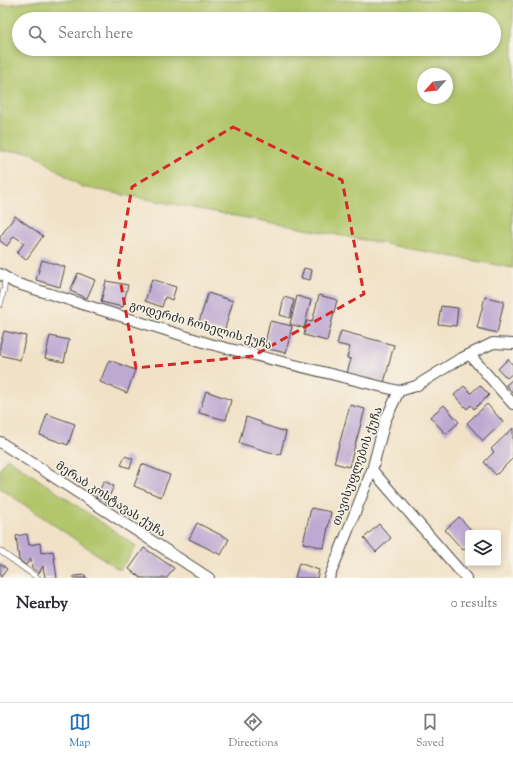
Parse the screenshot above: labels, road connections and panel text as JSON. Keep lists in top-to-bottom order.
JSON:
{
  "streets": {
    "street": ["გოდერძი ჩოხელის ქუჩა", "თავისუფლების ქუჩა", "მერაბ კოსტავას ქუჩა"]
  },
  "crossings": [
    ["გოდერძი ჩოხელის ქუჩა", "თავისუფლების ქუჩა"]
  ],
  "north": "bottom left",
  "page": {
    "search": "Search here",
    "heading": ["Nearby", "0 results"],
    "nav": ["Map", "Directions", "Saved"]
  }
}
